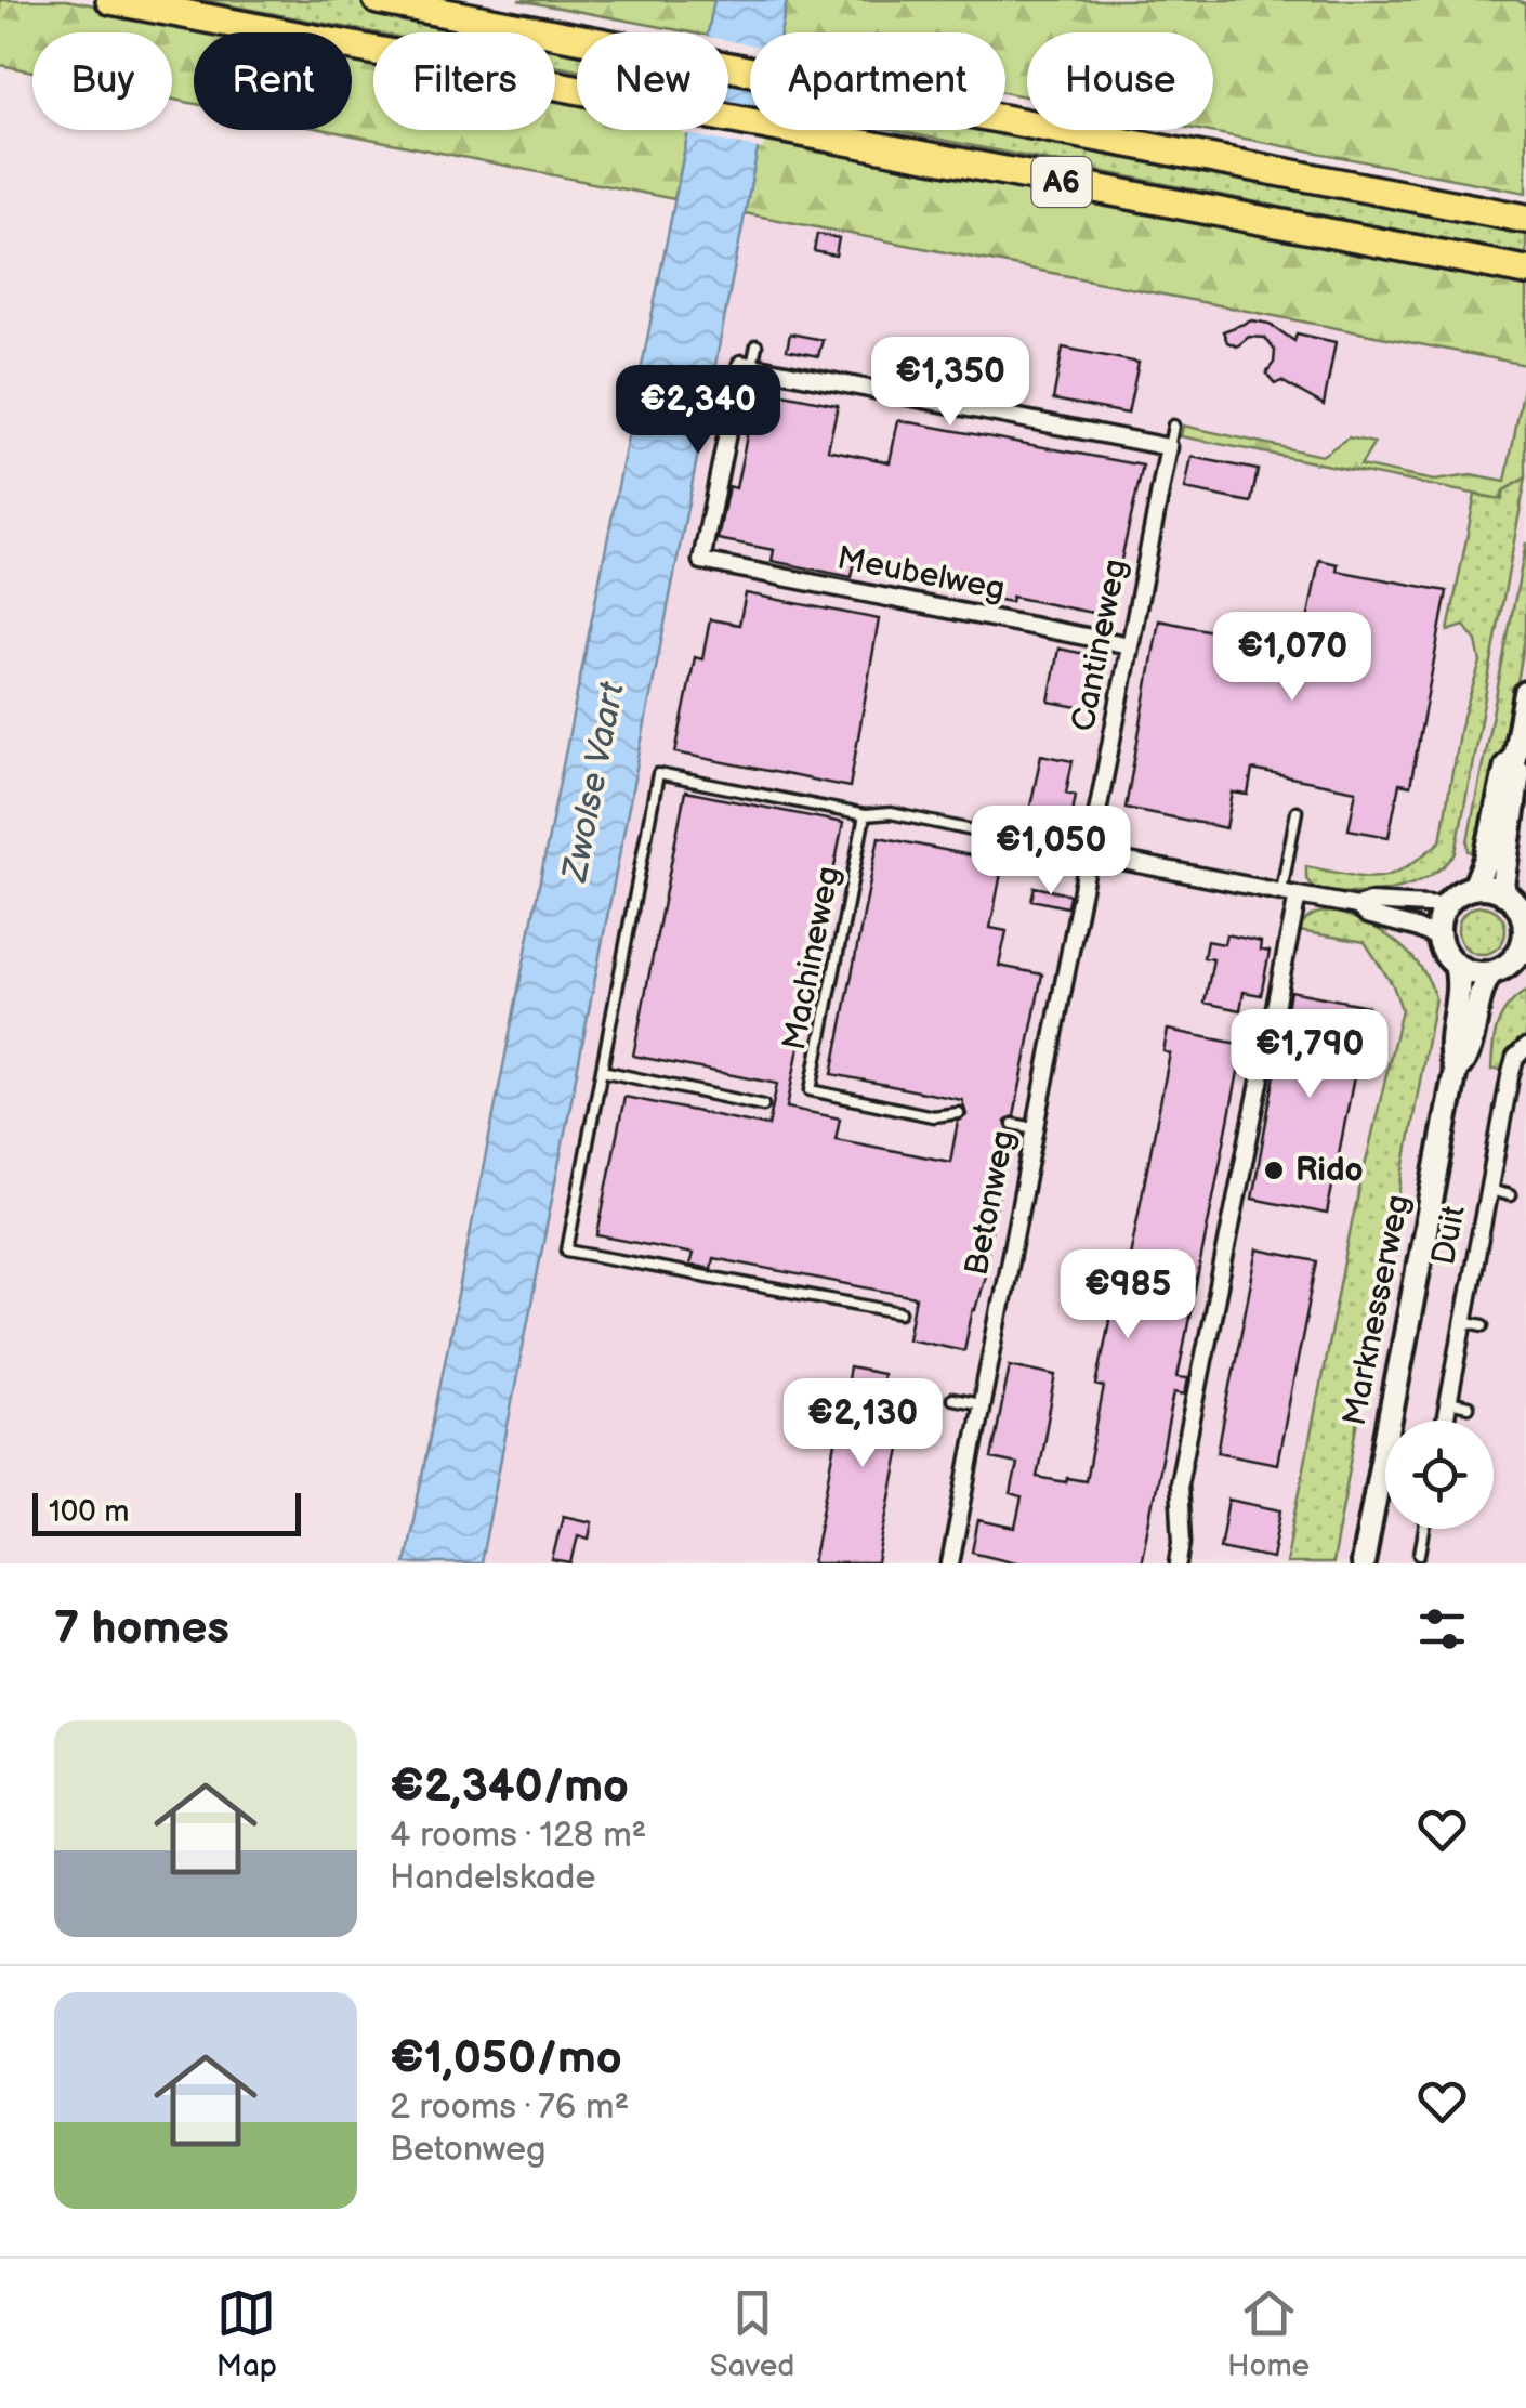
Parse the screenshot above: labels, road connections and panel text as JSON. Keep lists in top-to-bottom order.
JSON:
{
  "streets": {
    "highway": ["A6"],
    "main road": ["Marknesserweg"],
    "street": [
      "Meubelweg",
      "Cantineweg",
      "Betonweg",
      "Duit"
    ],
    "lane": ["Machineweg"]
  },
  "crossings": [
    ["Meubelweg", "Cantineweg"],
    ["Cantineweg", "Betonweg"]
  ],
  "water": ["Zwolse Vaart"],
  "places": ["Rido"],
  "scale_bar": "100 m",
  "page": {
    "chip": [
      "Buy",
      "Rent",
      "Filters",
      "New",
      "Apartment",
      "House"
    ],
    "price": [
      "€1,350",
      "€2,340",
      "€1,070",
      "€1,050",
      "€1,790",
      "€985",
      "€2,130"
    ],
    "scale": "100 m",
    "heading": "7 homes",
    "list": [
      {
        "name": "€2,340/mo",
        "note": "4 rooms · 128 m² · Handelskade"
      },
      {
        "name": "€1,050/mo",
        "note": "2 rooms · 76 m² · Betonweg"
      }
    ],
    "tabs": ["Map", "Saved", "Home"]
  }
}
